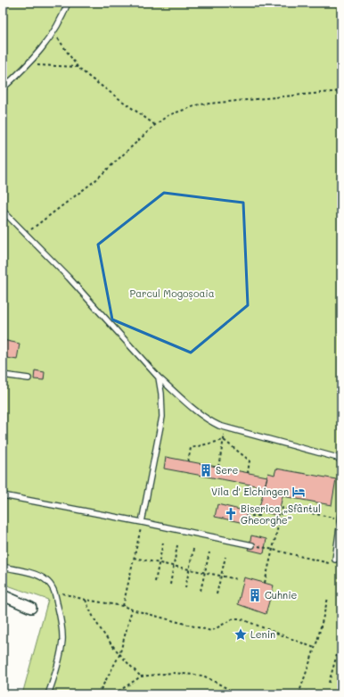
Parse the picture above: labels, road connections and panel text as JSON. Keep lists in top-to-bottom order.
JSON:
{
  "parks": ["Parcul Mogoșoaia"],
  "places": {
    "building": ["Sere", "Cuhnie"],
    "hotel": ["Vila d' Elchingen"],
    "church": ["Biserica „Sfântul Gheorghe”"],
    "place": ["Lenin"]
  }
}
